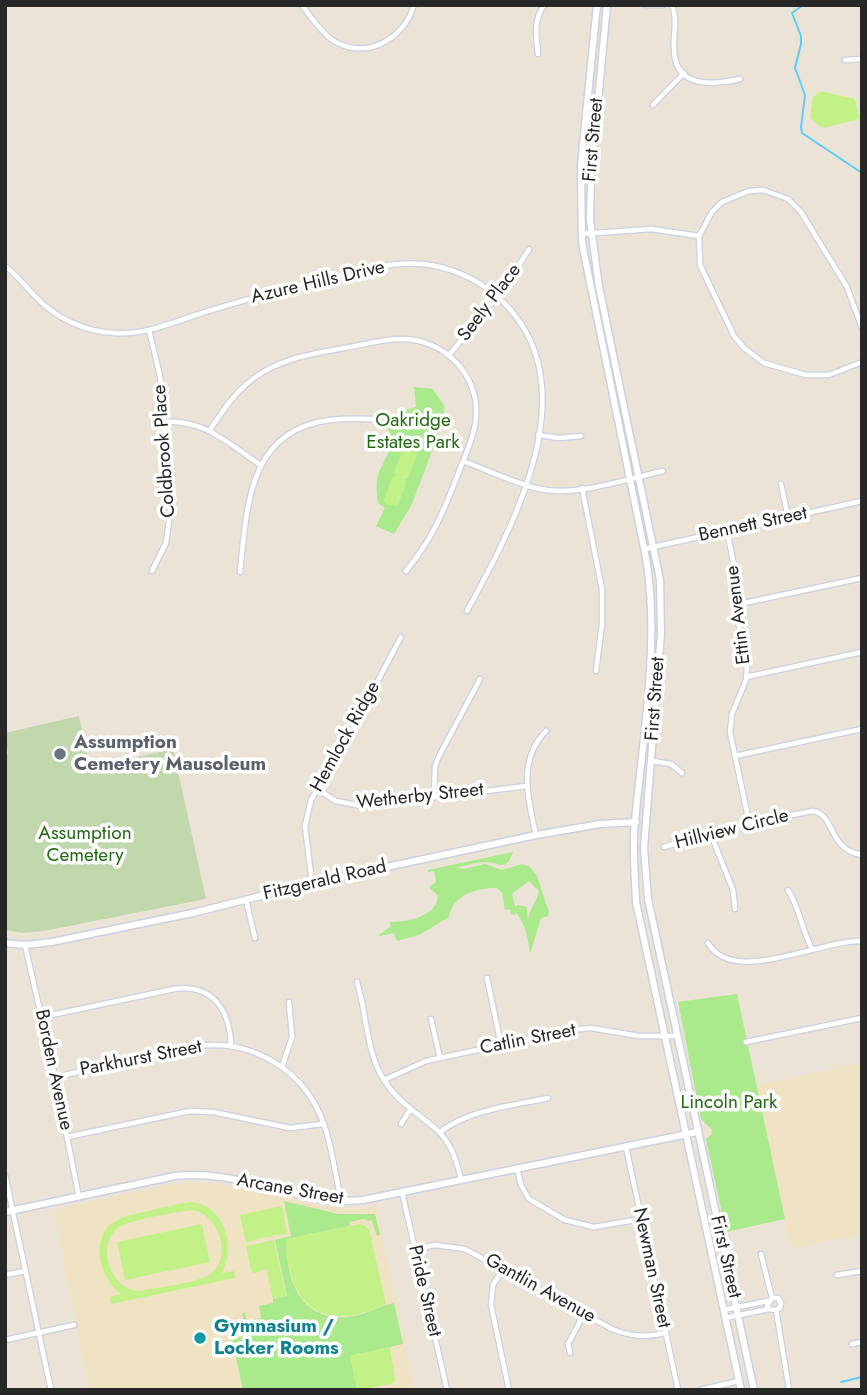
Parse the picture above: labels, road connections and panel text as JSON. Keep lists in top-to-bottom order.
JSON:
{
  "streets": {
    "main road": ["First Street", "Fitzgerald Road", "Arcane Street"],
    "street": [
      "Azure Hills Drive",
      "Seely Place",
      "Coldbrook Place",
      "Bennett Street",
      "Ettin Avenue",
      "Hemlock Ridge",
      "Wetherby Street",
      "Hillview Circle",
      "Catlin Street",
      "Parkhurst Street",
      "Borden Avenue",
      "Newman Street",
      "Gantlin Avenue",
      "Pride Street"
    ]
  },
  "crossings": [
    ["First Street", "Bennett Street"],
    ["First Street", "Fitzgerald Road"],
    ["First Street", "Catlin Street"],
    ["First Street", "Arcane Street"],
    ["Azure Hills Drive", "Seely Place"],
    ["Azure Hills Drive", "Coldbrook Place"],
    ["Bennett Street", "Ettin Avenue"],
    ["Ettin Avenue", "Hillview Circle"],
    ["Hemlock Ridge", "Wetherby Street"],
    ["Hemlock Ridge", "Fitzgerald Road"],
    ["Fitzgerald Road", "Borden Avenue"],
    ["Parkhurst Street", "Borden Avenue"],
    ["Parkhurst Street", "Arcane Street"],
    ["Borden Avenue", "Arcane Street"],
    ["Arcane Street", "Newman Street"],
    ["Arcane Street", "Pride Street"],
    ["Newman Street", "Gantlin Avenue"],
    ["Gantlin Avenue", "Pride Street"]
  ],
  "parks": ["Oakridge Estates Park", "Assumption Cemetery", "Lincoln Park"],
  "places": ["Assumption Cemetery Mausoleum", "Gymnasium / Locker Rooms"]
}
